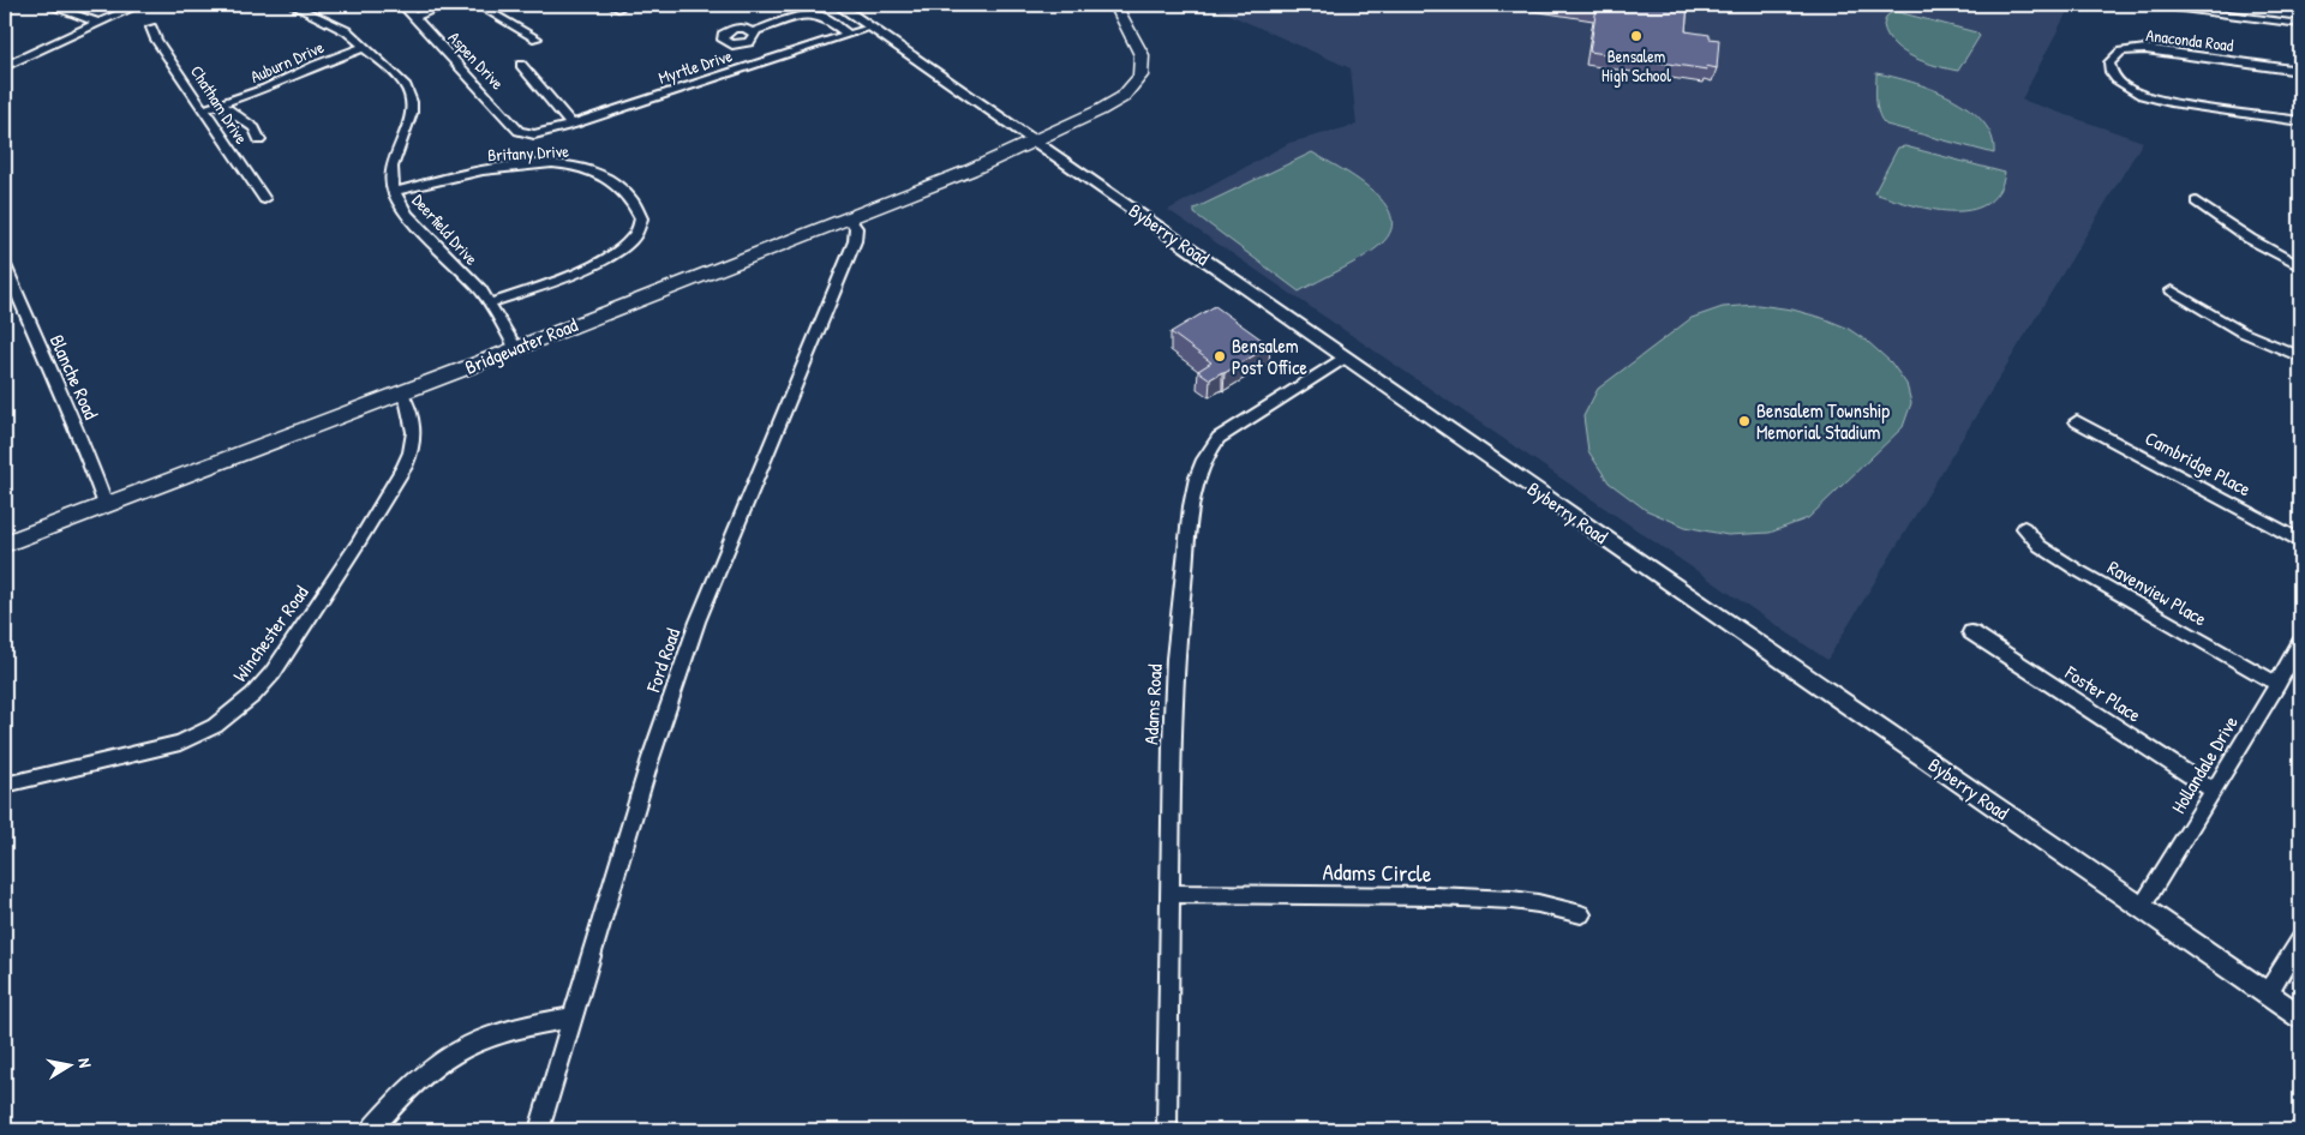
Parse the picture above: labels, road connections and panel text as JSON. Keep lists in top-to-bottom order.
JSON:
{
  "streets": {
    "main road": ["Bridgewater Road"],
    "street": [
      "Anaconda Road",
      "Aspen Drive",
      "Auburn Drive",
      "Myrtle Drive",
      "Chatham Drive",
      "Britany Drive",
      "Deerfield Drive",
      "Byberry Road",
      "Blanche Road",
      "Cambridge Place",
      "Ravenview Place",
      "Winchester Road",
      "Ford Road",
      "Foster Place",
      "Adams Road",
      "Hollandale Drive",
      "Adams Circle"
    ]
  },
  "crossings": [
    ["Aspen Drive", "Myrtle Drive"],
    ["Auburn Drive", "Chatham Drive"],
    ["Auburn Drive", "Deerfield Drive"],
    ["Myrtle Drive", "Byberry Road"],
    ["Britany Drive", "Deerfield Drive"],
    ["Deerfield Drive", "Bridgewater Road"],
    ["Byberry Road", "Bridgewater Road"],
    ["Byberry Road", "Adams Road"],
    ["Byberry Road", "Hollandale Drive"],
    ["Bridgewater Road", "Blanche Road"],
    ["Bridgewater Road", "Winchester Road"],
    ["Bridgewater Road", "Ford Road"],
    ["Ravenview Place", "Hollandale Drive"],
    ["Foster Place", "Hollandale Drive"],
    ["Adams Road", "Adams Circle"]
  ],
  "places": ["Bensalem High School", "Bensalem Post Office", "Bensalem Township Memorial Stadium"],
  "north": "right"
}
